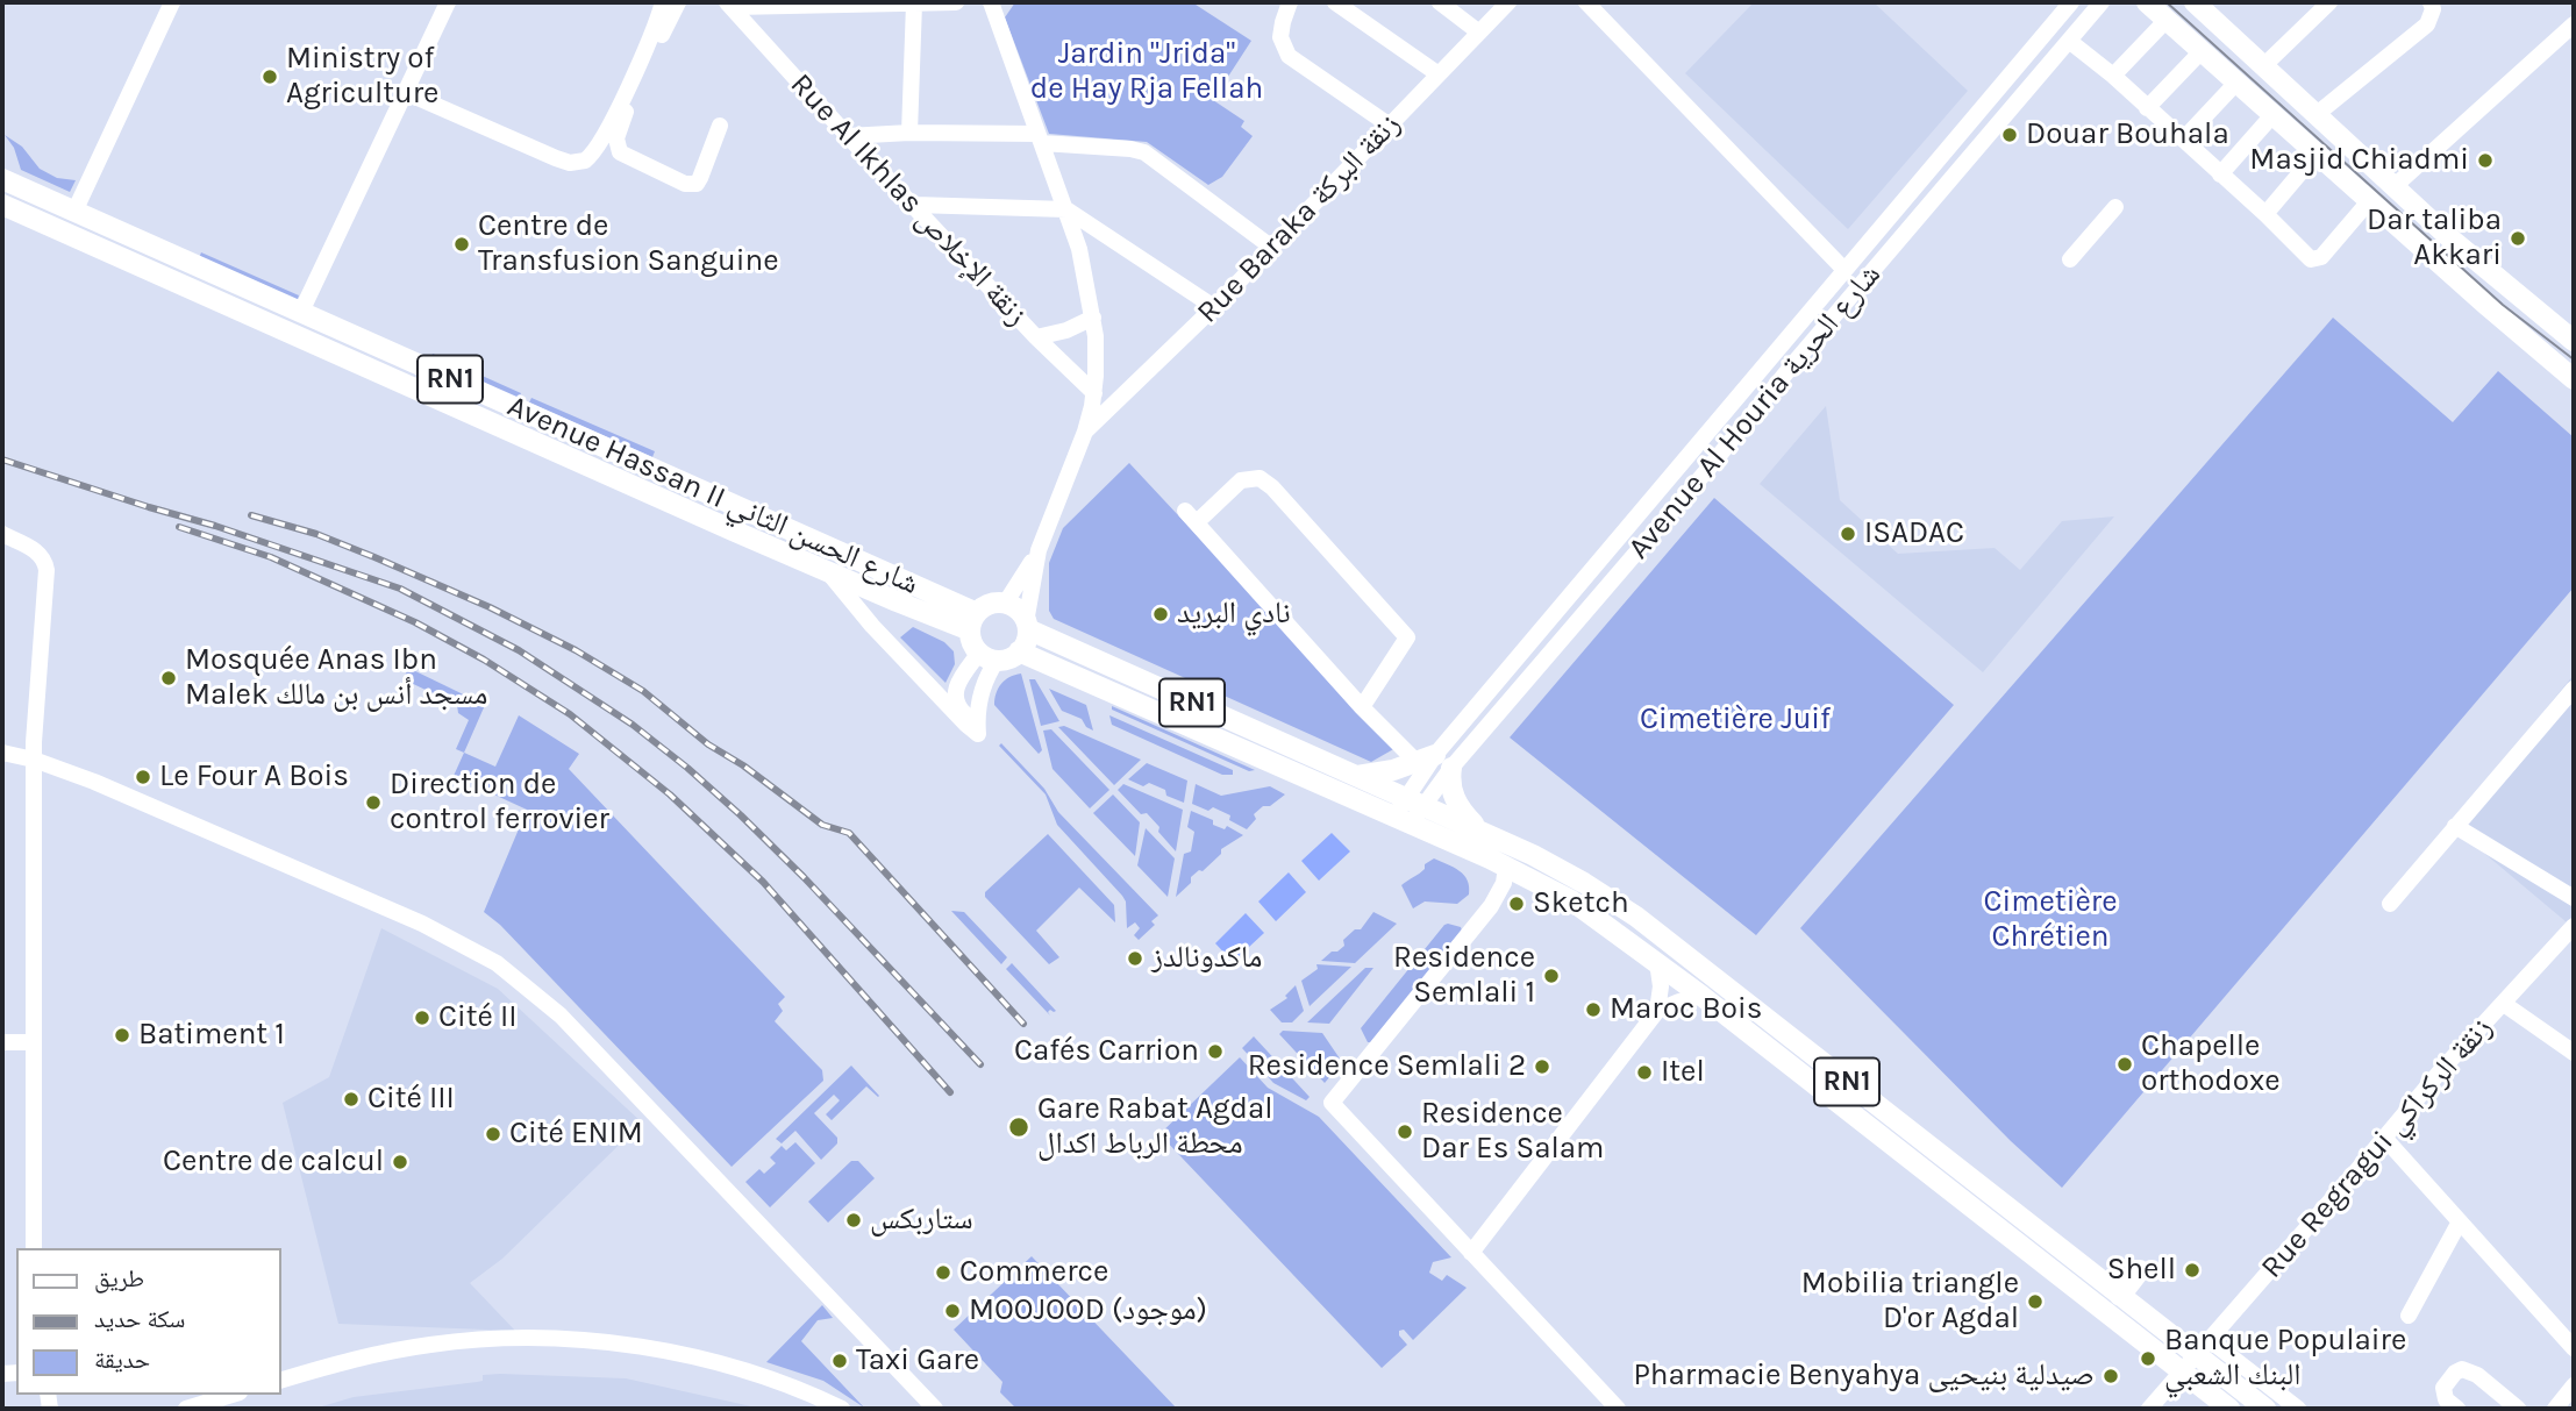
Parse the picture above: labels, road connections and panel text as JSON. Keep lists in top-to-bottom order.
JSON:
{
  "streets": {
    "main road": ["RN1", "Avenue Hassan II شارع الحسن الثاني"],
    "street": [
      "Rue Al Ikhlas زنقة الإخلاص",
      "Rue Baraka زنقة البركة",
      "Avenue Al Houria شارع الحرية",
      "Rue Regragui زنقة الركراكي"
    ]
  },
  "crossings": [
    ["RN1", "Avenue Al Houria شارع الحرية"],
    ["RN1", "Avenue Hassan II شارع الحسن الثاني"],
    ["RN1", "Rue Regragui زنقة الركراكي"]
  ],
  "parks": ["Jardin \"Jrida\" de Hay Rja Fellah", "Cimetière Juif", "Cimetière Chrétien"],
  "places": [
    "Ministry of Agriculture",
    "Douar Bouhala",
    "Masjid Chiadmi",
    "Dar taliba Akkari",
    "Centre de Transfusion Sanguine",
    "ISADAC",
    "نادي البريد",
    "Mosquée Anas Ibn Malek مسجد أنس بن مالك",
    "Le Four A Bois",
    "Direction de control ferrovier",
    "Sketch",
    "ماكدونالدز",
    "Residence Semlali 1",
    "Maroc Bois",
    "Cité II",
    "Batiment 1",
    "Cafés Carrion",
    "Chapelle orthodoxe",
    "Residence Semlali 2",
    "Itel",
    "Cité III",
    "Gare Rabat Agdal محطة الرباط اكدال",
    "Residence Dar Es Salam",
    "Cité ENIM",
    "Centre de calcul",
    "ستاربكس",
    "Shell",
    "Commerce",
    "Mobilia triangle D'or Agdal",
    "MOOJOOD (موجود)",
    "Banque Populaire البنك الشعبي",
    "Taxi Gare",
    "Pharmacie Benyahya صيدلية بنيحيى"
  ],
  "legend": ["طريق", "سكة حديد", "حديقة"]
}
